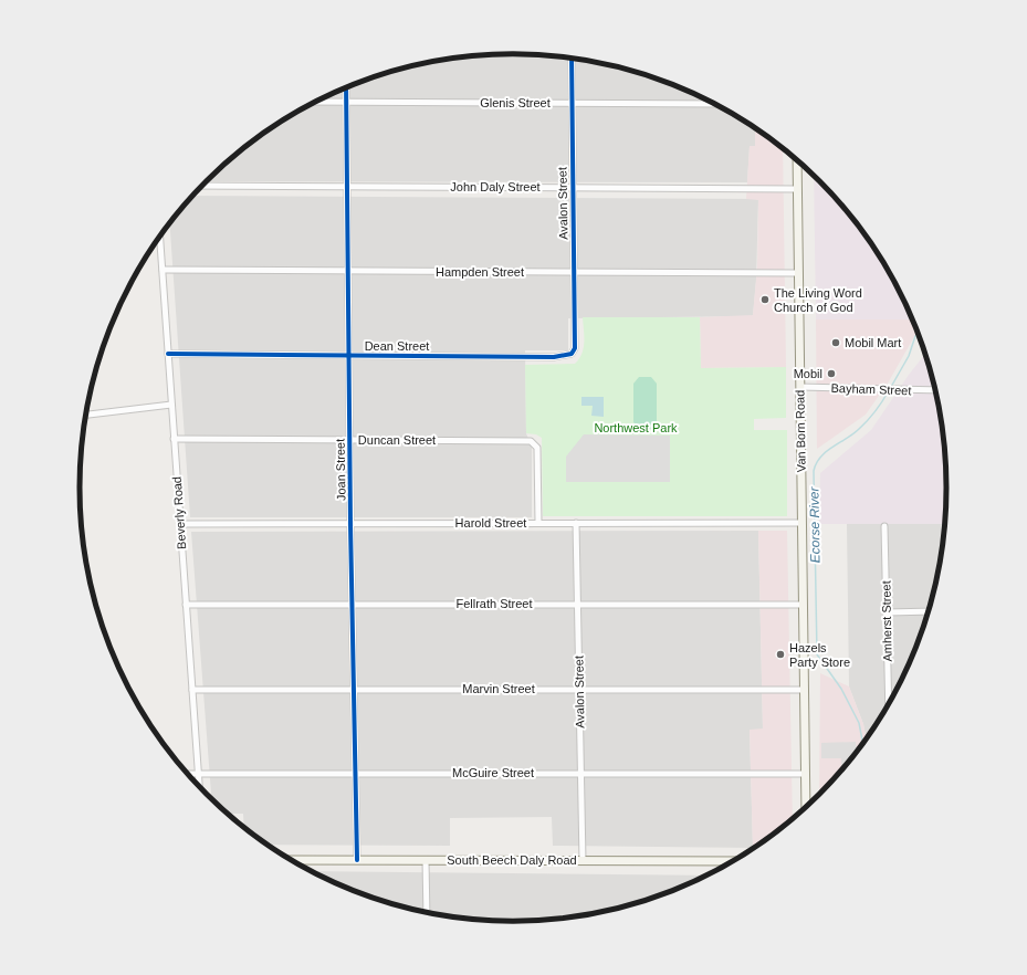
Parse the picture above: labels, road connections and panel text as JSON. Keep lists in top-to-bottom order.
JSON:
{
  "streets": {
    "main road": ["Van Born Road", "South Beech Daly Road"],
    "street": [
      "Glenis Street",
      "John Daly Street",
      "Avalon Street",
      "Hampden Street",
      "Dean Street",
      "Bayham Street",
      "Duncan Street",
      "Joan Street",
      "Beverly Road",
      "Harold Street",
      "Fellrath Street",
      "Amherst Street",
      "Marvin Street",
      "McGuire Street"
    ]
  },
  "crossings": [
    ["Glenis Street", "Avalon Street"],
    ["Glenis Street", "Joan Street"],
    ["John Daly Street", "Avalon Street"],
    ["John Daly Street", "Van Born Road"],
    ["John Daly Street", "Joan Street"],
    ["Avalon Street", "Hampden Street"],
    ["Avalon Street", "Dean Street"],
    ["Avalon Street", "Harold Street"],
    ["Avalon Street", "Fellrath Street"],
    ["Avalon Street", "Marvin Street"],
    ["Avalon Street", "McGuire Street"],
    ["Avalon Street", "South Beech Daly Road"],
    ["Hampden Street", "Van Born Road"],
    ["Hampden Street", "Joan Street"],
    ["Hampden Street", "Beverly Road"],
    ["Dean Street", "Joan Street"],
    ["Dean Street", "Beverly Road"],
    ["Bayham Street", "Van Born Road"],
    ["Van Born Road", "Harold Street"],
    ["Van Born Road", "Fellrath Street"],
    ["Van Born Road", "Marvin Street"],
    ["Van Born Road", "McGuire Street"],
    ["Duncan Street", "Joan Street"],
    ["Duncan Street", "Beverly Road"],
    ["Duncan Street", "Harold Street"],
    ["Joan Street", "Harold Street"],
    ["Joan Street", "Fellrath Street"],
    ["Joan Street", "Marvin Street"],
    ["Joan Street", "McGuire Street"],
    ["Joan Street", "South Beech Daly Road"],
    ["Beverly Road", "Harold Street"],
    ["Beverly Road", "Fellrath Street"],
    ["Beverly Road", "Marvin Street"],
    ["Beverly Road", "McGuire Street"]
  ],
  "water": ["Ecorse River"],
  "parks": ["Northwest Park"],
  "places": [
    "The Living Word Church of God",
    "Mobil Mart",
    "Mobil",
    "Hazels Party Store"
  ]
}
